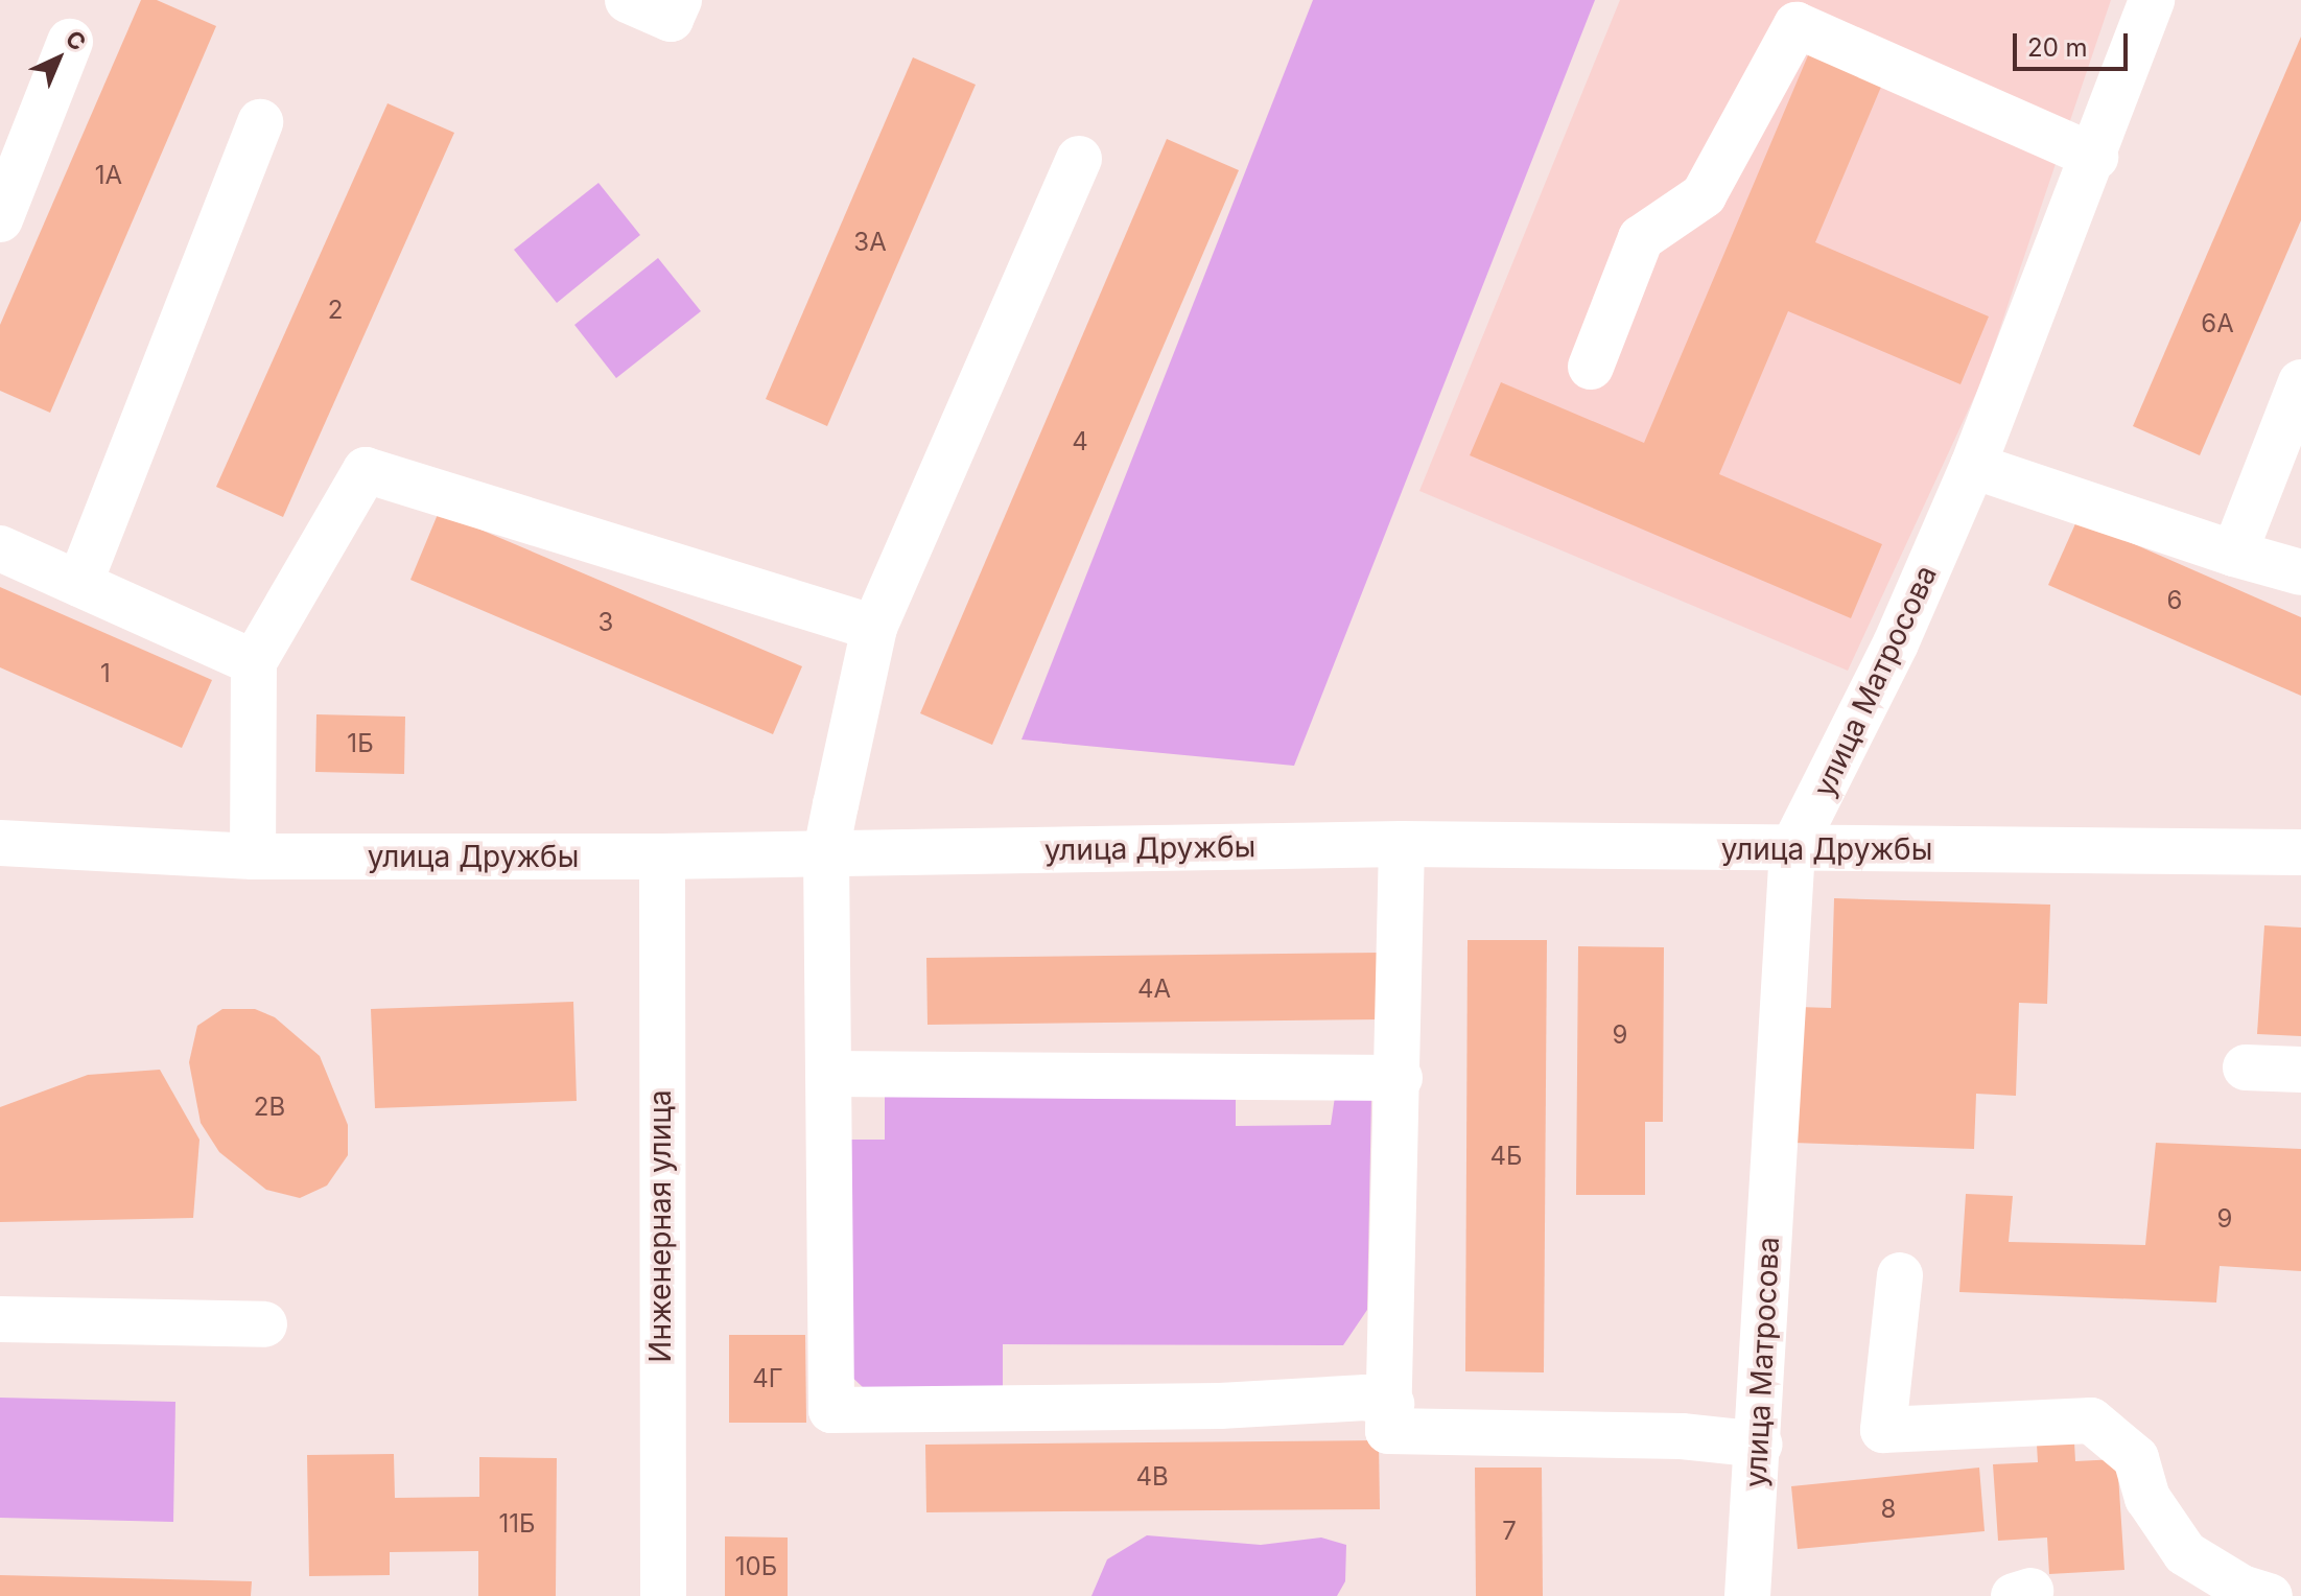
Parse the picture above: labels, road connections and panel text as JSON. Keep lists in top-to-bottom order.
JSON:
{
  "streets": {
    "street": ["улица Матросова", "улица Дружбы", "Инженерная улица"]
  },
  "crossings": [
    ["улица Матросова", "улица Дружбы"],
    ["улица Дружбы", "Инженерная улица"]
  ],
  "house_numbers": [
    "1А",
    "3А",
    "2",
    "6А",
    "4",
    "6",
    "3",
    "1",
    "1Б",
    "4А",
    "9",
    "2В",
    "4Б",
    "9",
    "4Г",
    "4В",
    "8",
    "11Б",
    "7",
    "10Б"
  ],
  "scale_bar": "20 m",
  "north": "top right"
}
